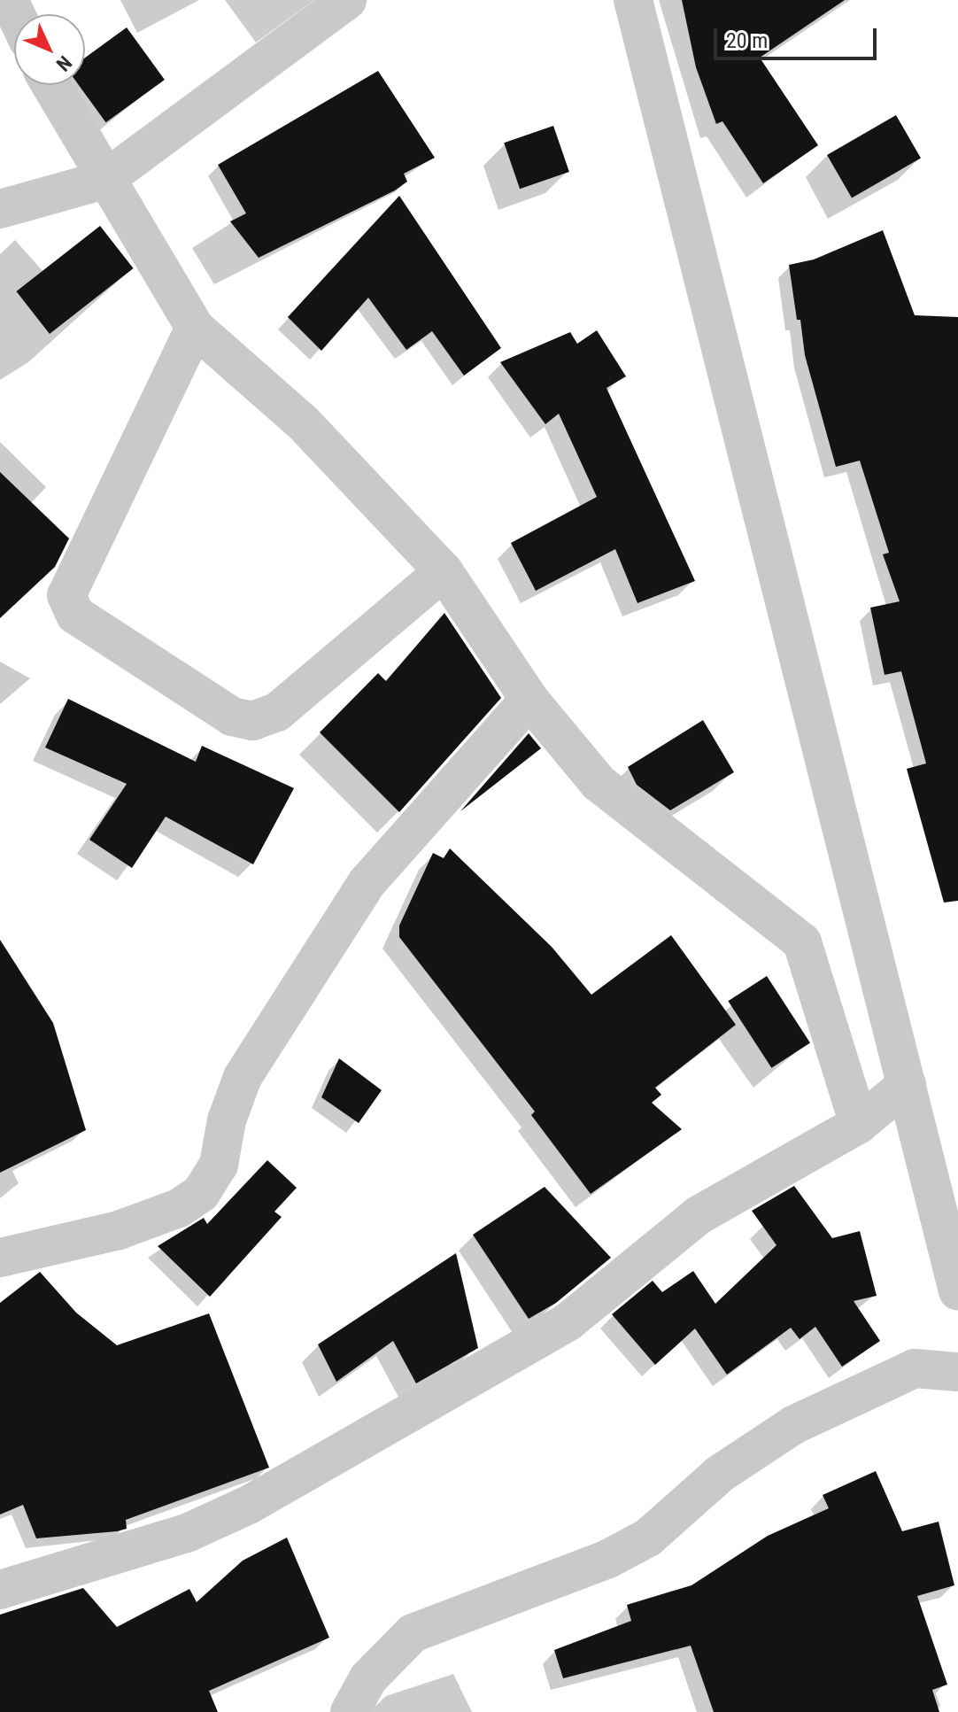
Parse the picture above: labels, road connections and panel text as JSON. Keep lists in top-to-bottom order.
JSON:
{
  "scale_bar": "20 m",
  "north": "bottom right"
}
